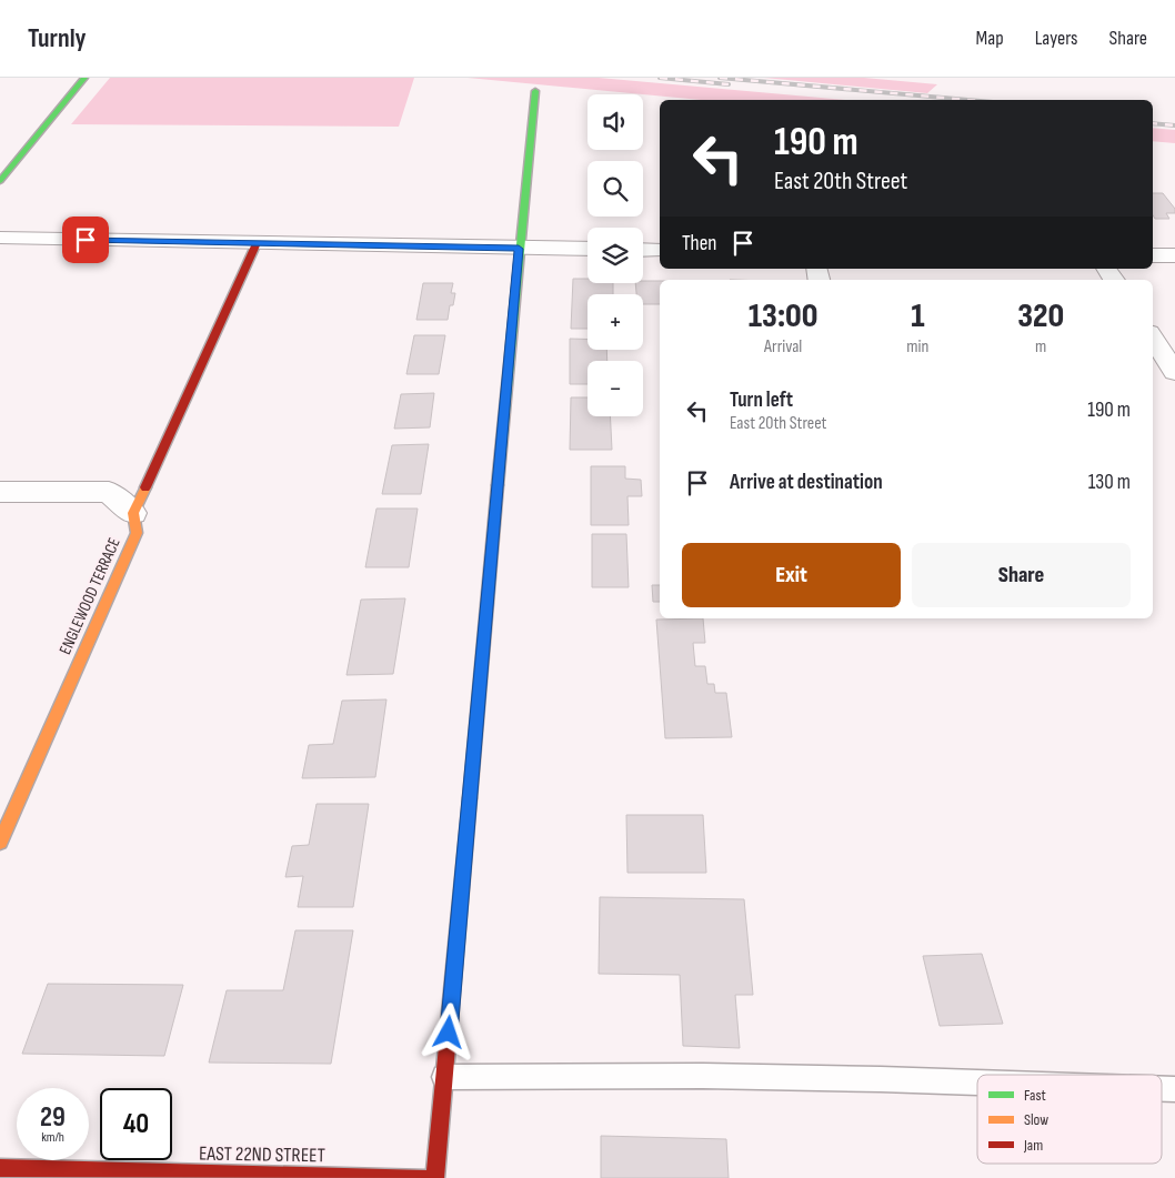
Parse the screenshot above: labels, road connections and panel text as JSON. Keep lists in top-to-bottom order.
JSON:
{
  "streets": {
    "street": ["ENGLEWOOD TERRACE", "EAST 22ND STREET"]
  },
  "legend": ["Fast", "Slow", "Jam"],
  "page": {
    "header": "Turnly",
    "nav": ["Map", "Layers", "Share"],
    "map_buttons": ["+", "−"],
    "turn": ["190 m", "East 20th Street"],
    "then": "Then",
    "eta": [
      "13:00",
      "Arrival",
      "1",
      "min",
      "320",
      "m"
    ],
    "list": [
      {
        "name": "Turn left",
        "note": "East 20th Street",
        "value": "190 m"
      },
      {
        "name": "Arrive at destination",
        "value": "130 m"
      }
    ],
    "buttons": ["Exit", "Share"],
    "speed": "29 km/h",
    "limit": "40"
  }
}
